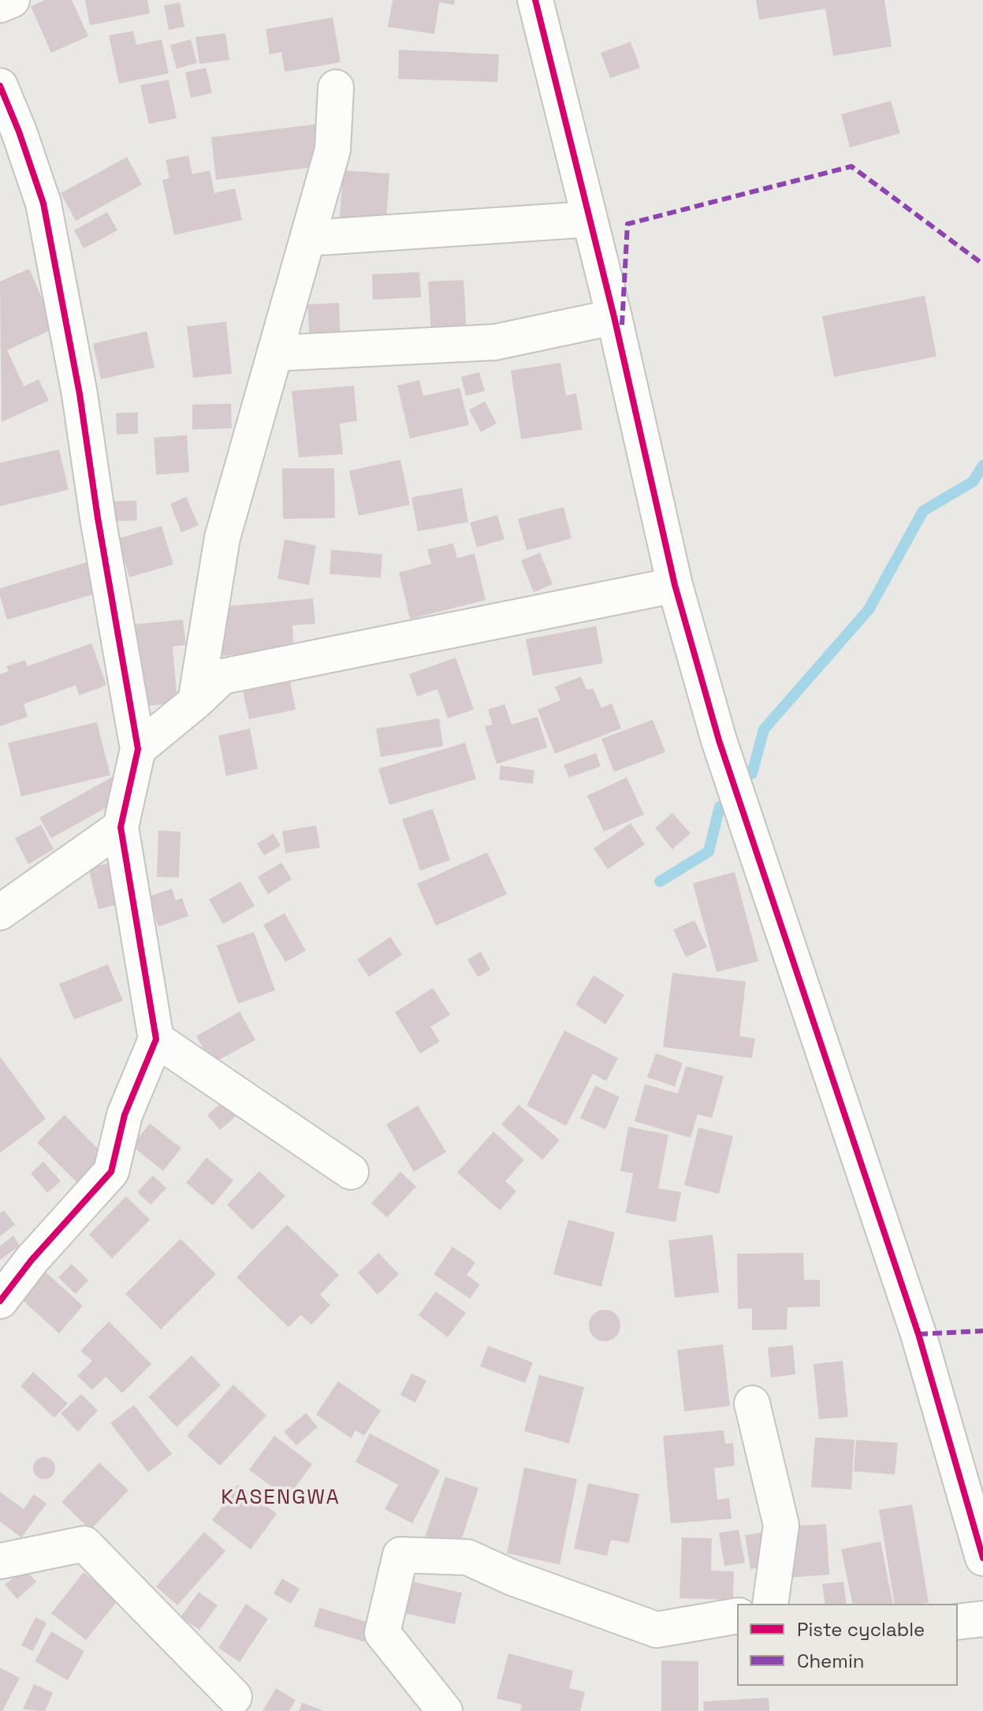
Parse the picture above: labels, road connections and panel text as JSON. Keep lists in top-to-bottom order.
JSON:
{
  "districts": ["KASENGWA"],
  "legend": ["Piste cyclable", "Chemin"]
}
